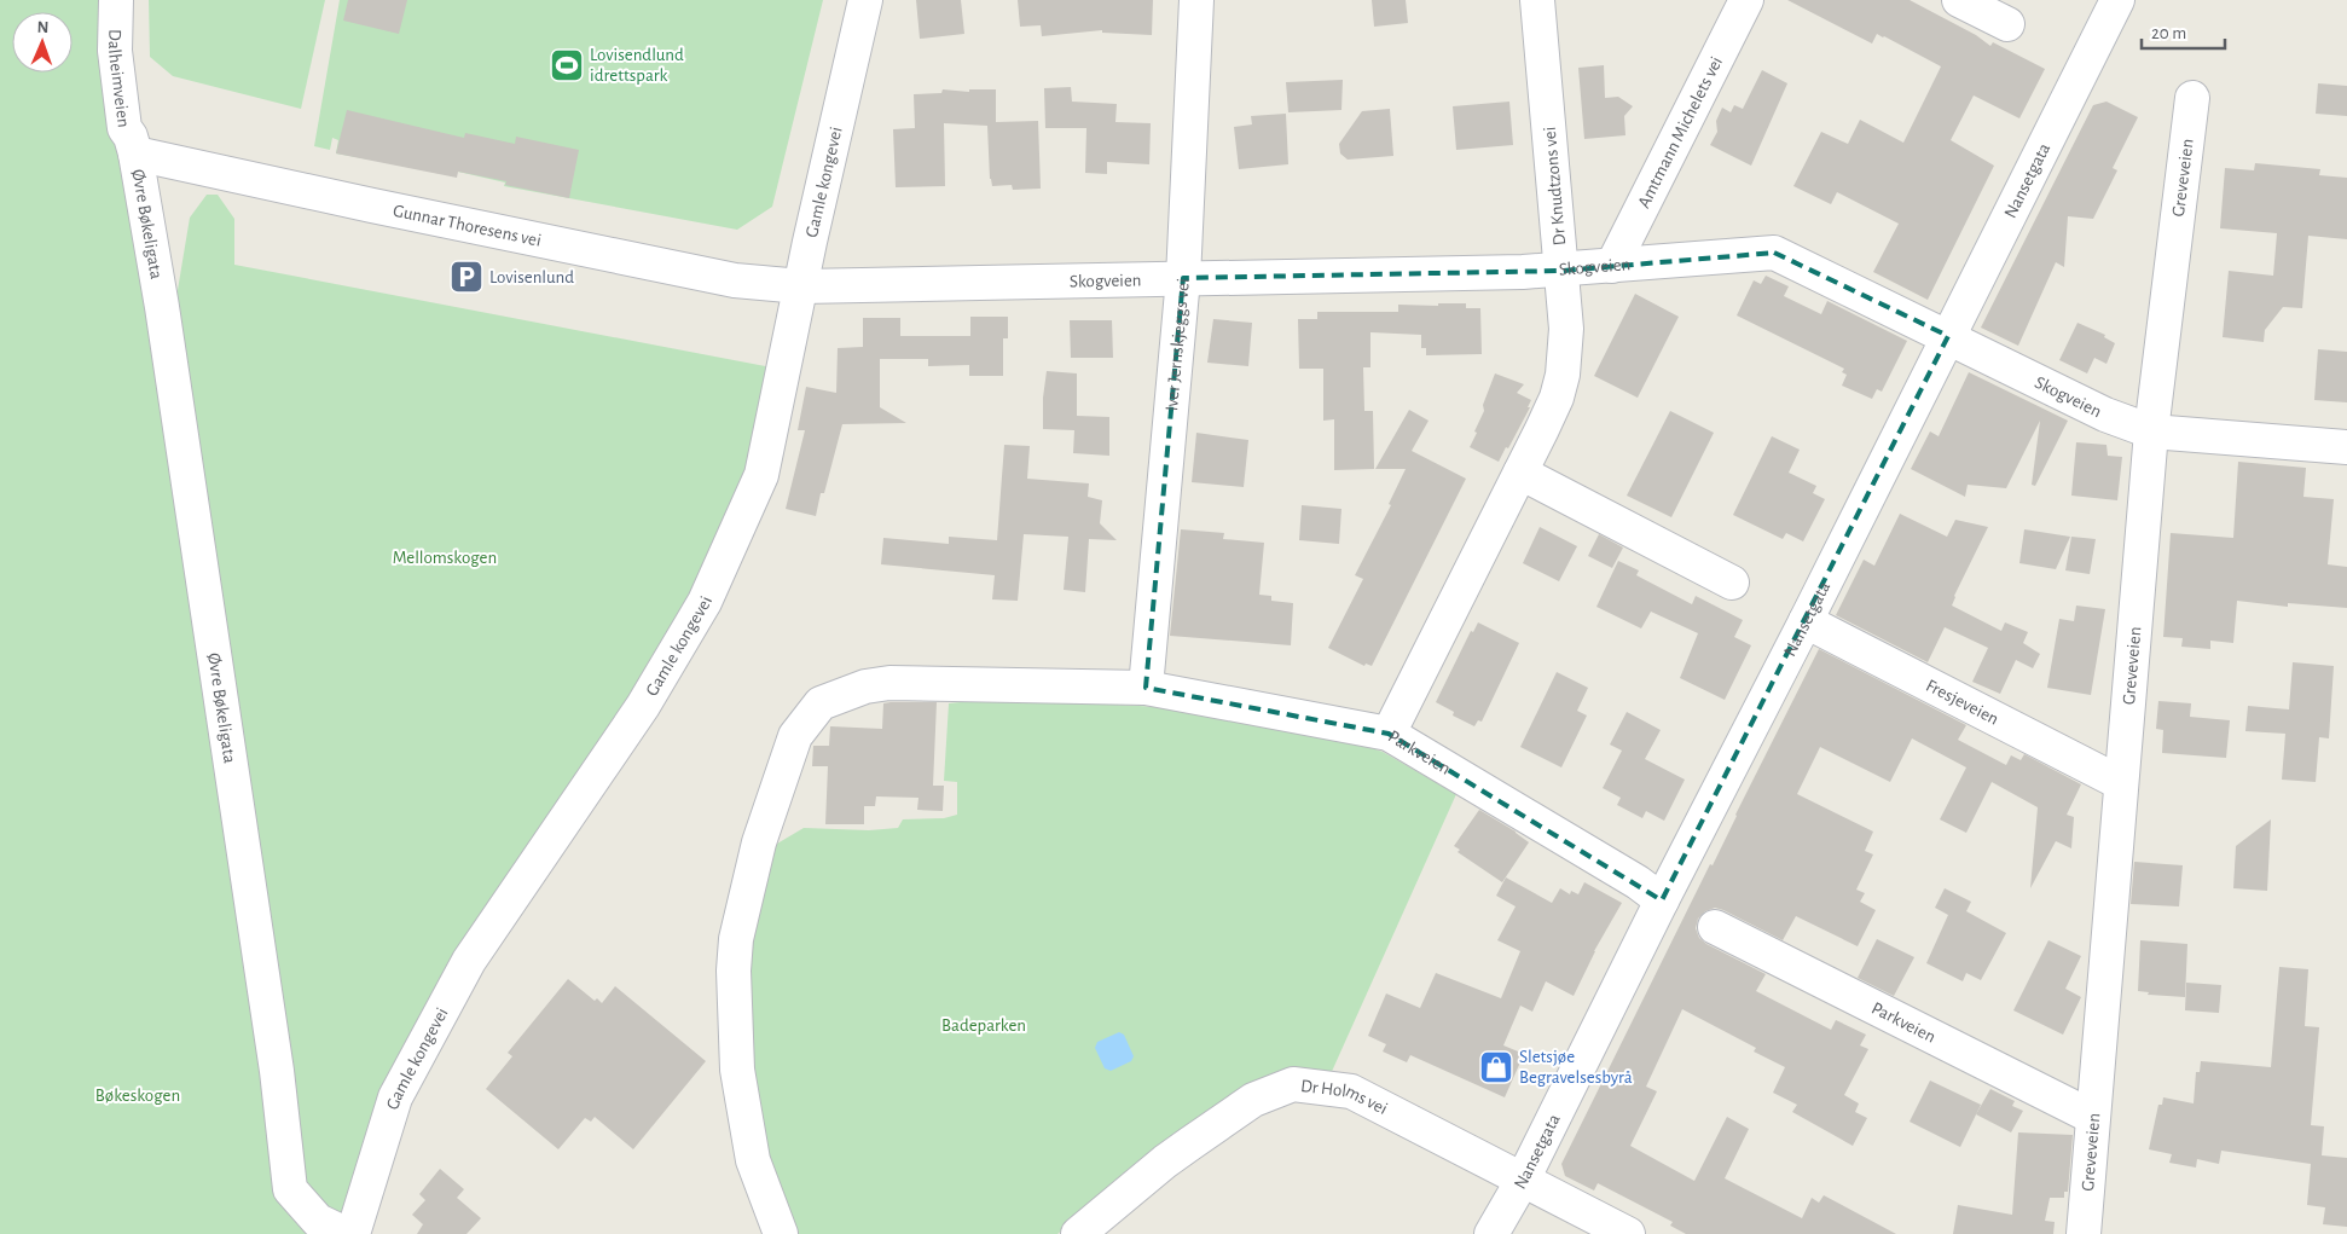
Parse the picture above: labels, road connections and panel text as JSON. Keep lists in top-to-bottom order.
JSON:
{
  "streets": {
    "street": [
      "Dalheimveien",
      "Amtmann Michelets vei",
      "Greveveien",
      "Nansetgata",
      "Gamle kongevei",
      "Dr Knudtzons vei",
      "Øvre Bøkeligata",
      "Gunnar Thoresens vei",
      "Skogveien",
      "Iver Jernskjeggs vei",
      "Fresjeveien",
      "Parkveien",
      "Dr Holms vei"
    ]
  },
  "crossings": [
    ["Dalheimveien", "Øvre Bøkeligata"],
    ["Dalheimveien", "Gunnar Thoresens vei"],
    ["Amtmann Michelets vei", "Skogveien"],
    ["Greveveien", "Skogveien"],
    ["Greveveien", "Fresjeveien"],
    ["Greveveien", "Parkveien"],
    ["Nansetgata", "Skogveien"],
    ["Nansetgata", "Fresjeveien"],
    ["Nansetgata", "Parkveien"],
    ["Nansetgata", "Dr Holms vei"],
    ["Gamle kongevei", "Gunnar Thoresens vei"],
    ["Gamle kongevei", "Skogveien"],
    ["Dr Knudtzons vei", "Skogveien"],
    ["Dr Knudtzons vei", "Parkveien"],
    ["Øvre Bøkeligata", "Gunnar Thoresens vei"],
    ["Gunnar Thoresens vei", "Skogveien"],
    ["Skogveien", "Iver Jernskjeggs vei"],
    ["Iver Jernskjeggs vei", "Parkveien"]
  ],
  "parks": ["Mellomskogen", "Badeparken", "Bøkeskogen"],
  "places": {
    "sports": ["Lovisendlund idrettspark"],
    "parking": ["Lovisenlund"],
    "shop": ["Sletsjøe Begravelsesbyrå"]
  },
  "scale_bar": "20 m",
  "north": "top"
}
